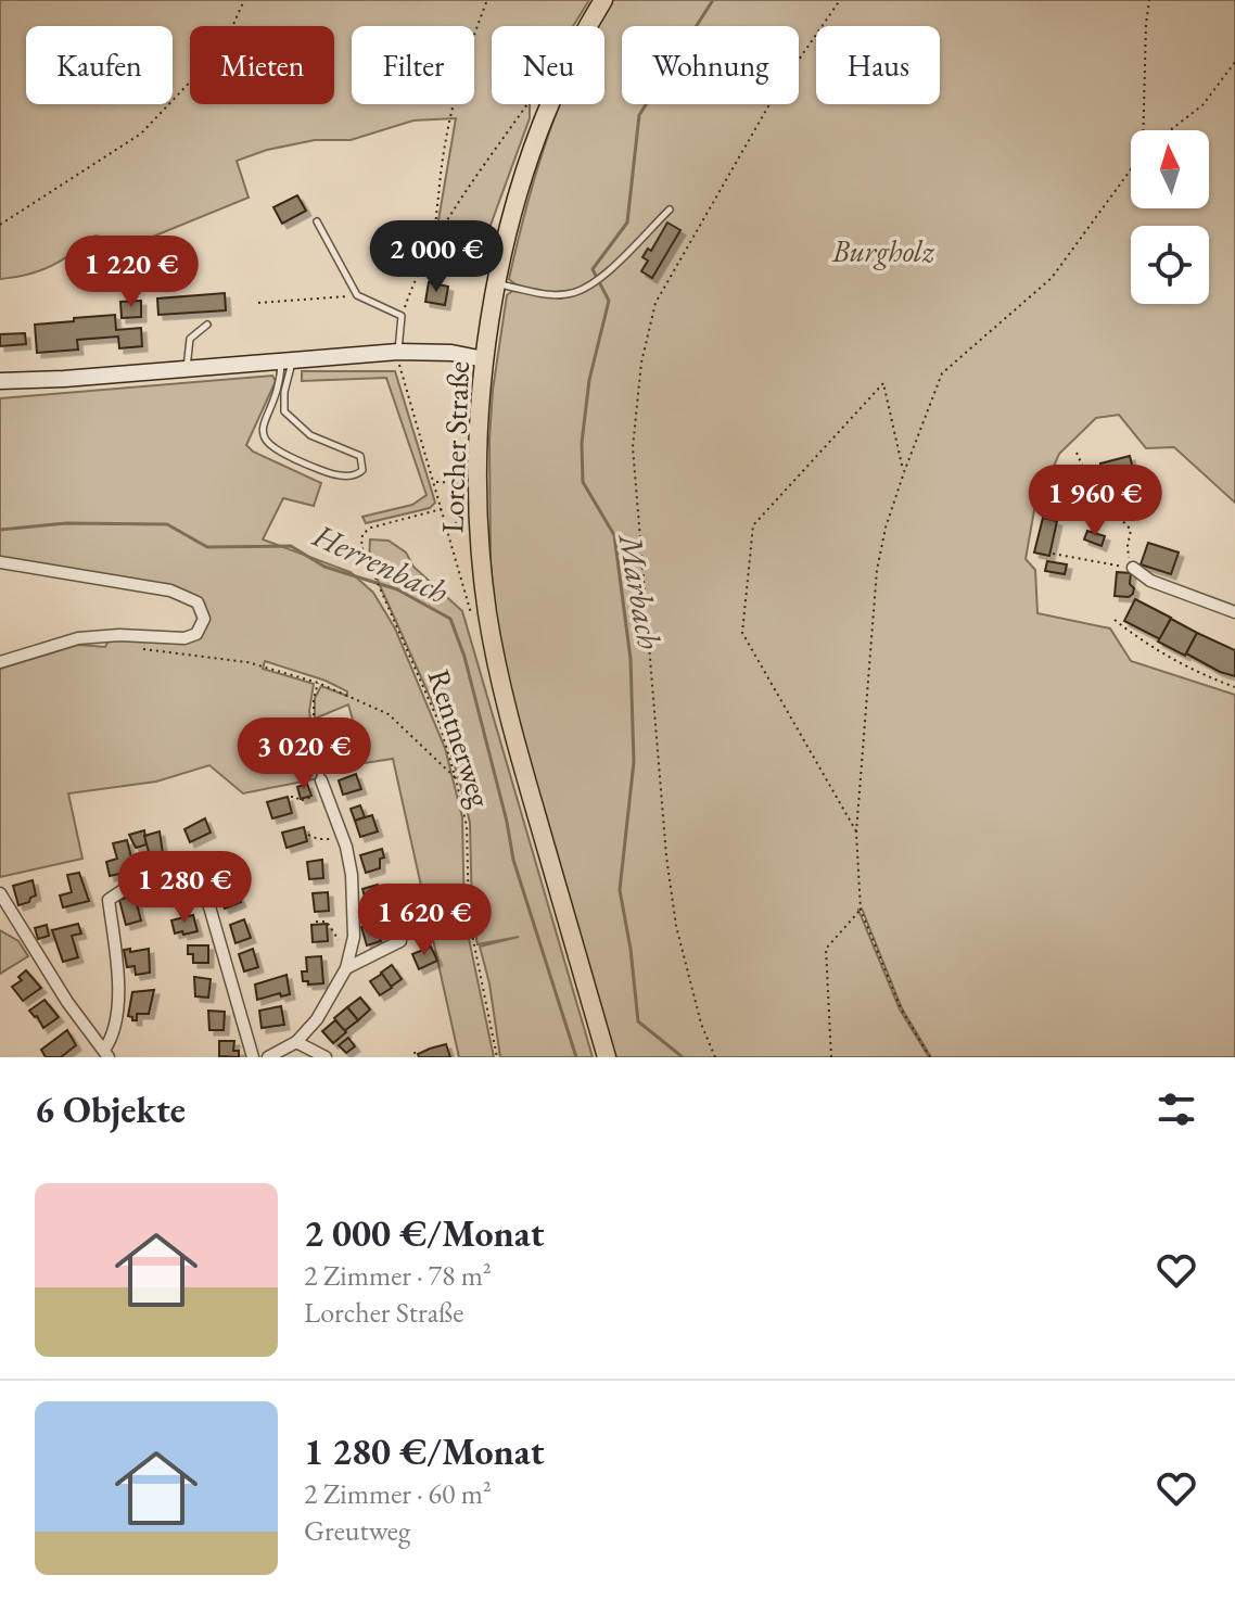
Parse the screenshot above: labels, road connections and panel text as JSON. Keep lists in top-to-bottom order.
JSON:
{
  "streets": {
    "main road": ["Lorcher Straße"],
    "path": ["Rentnerweg"]
  },
  "water": ["Herrenbach", "Marbach"],
  "parks": ["Burgholz"],
  "north": "top",
  "page": {
    "chip": [
      "Kaufen",
      "Mieten",
      "Filter",
      "Neu",
      "Wohnung",
      "Haus"
    ],
    "price": [
      "2 000 €",
      "1 220 €",
      "1 960 €",
      "3 020 €",
      "1 280 €",
      "1 620 €"
    ],
    "heading": "6 Objekte",
    "list": [
      {
        "name": "2 000 €/Monat",
        "note": "2 Zimmer · 78 m² · Lorcher Straße"
      },
      {
        "name": "1 280 €/Monat",
        "note": "2 Zimmer · 60 m² · Greutweg"
      }
    ]
  }
}
